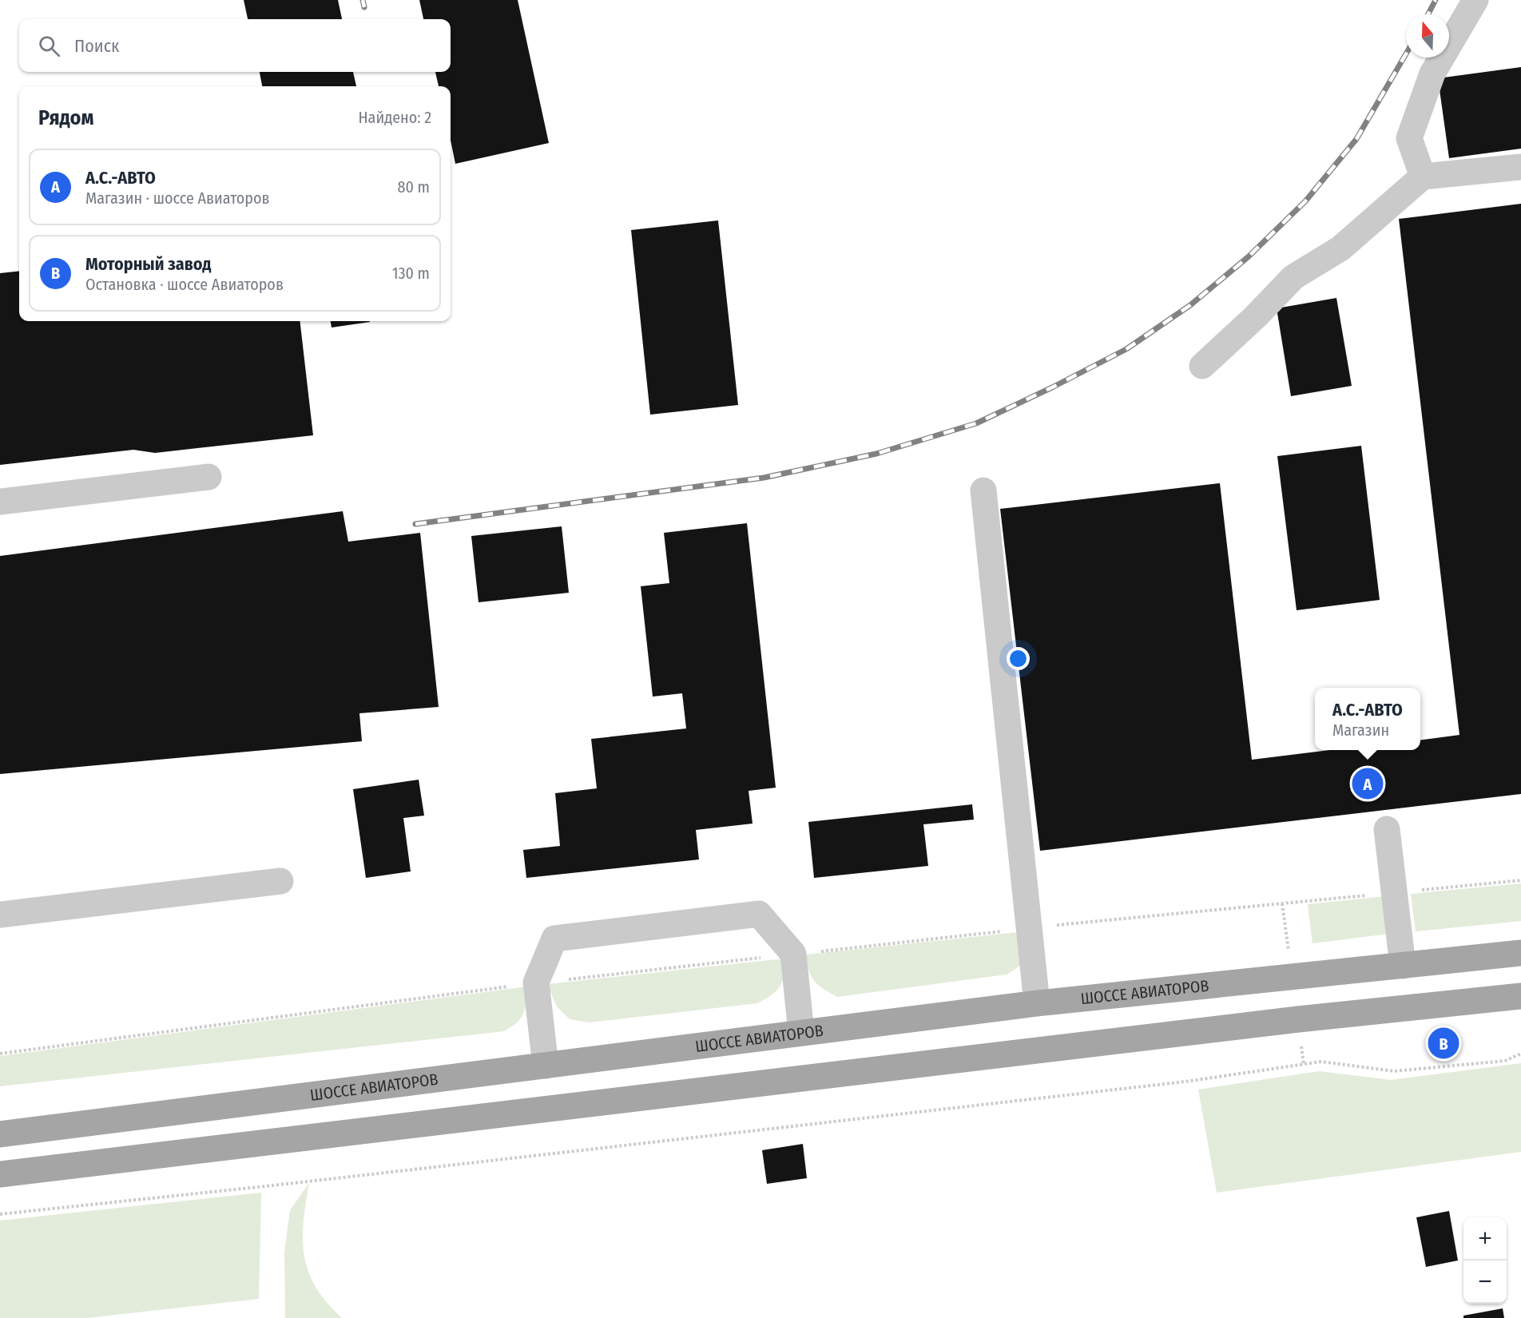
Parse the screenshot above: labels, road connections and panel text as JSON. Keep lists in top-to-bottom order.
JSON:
{
  "streets": {
    "main road": ["ШОССЕ АВИАТОРОВ"]
  },
  "north": "top",
  "page": {
    "search": "Поиск",
    "heading": ["Рядом", "Найдено: 2"],
    "list": [
      {
        "mark": "A",
        "name": "А.С.-АВТО",
        "note": "Магазин · шоссе Авиаторов",
        "value": "80 m"
      },
      {
        "mark": "B",
        "name": "Моторный завод",
        "note": "Остановка · шоссе Авиаторов",
        "value": "130 m"
      }
    ],
    "popup": ["А.С.-АВТО", "Магазин"],
    "pins": ["A", "B"],
    "map_buttons": ["+", "−"]
  }
}
